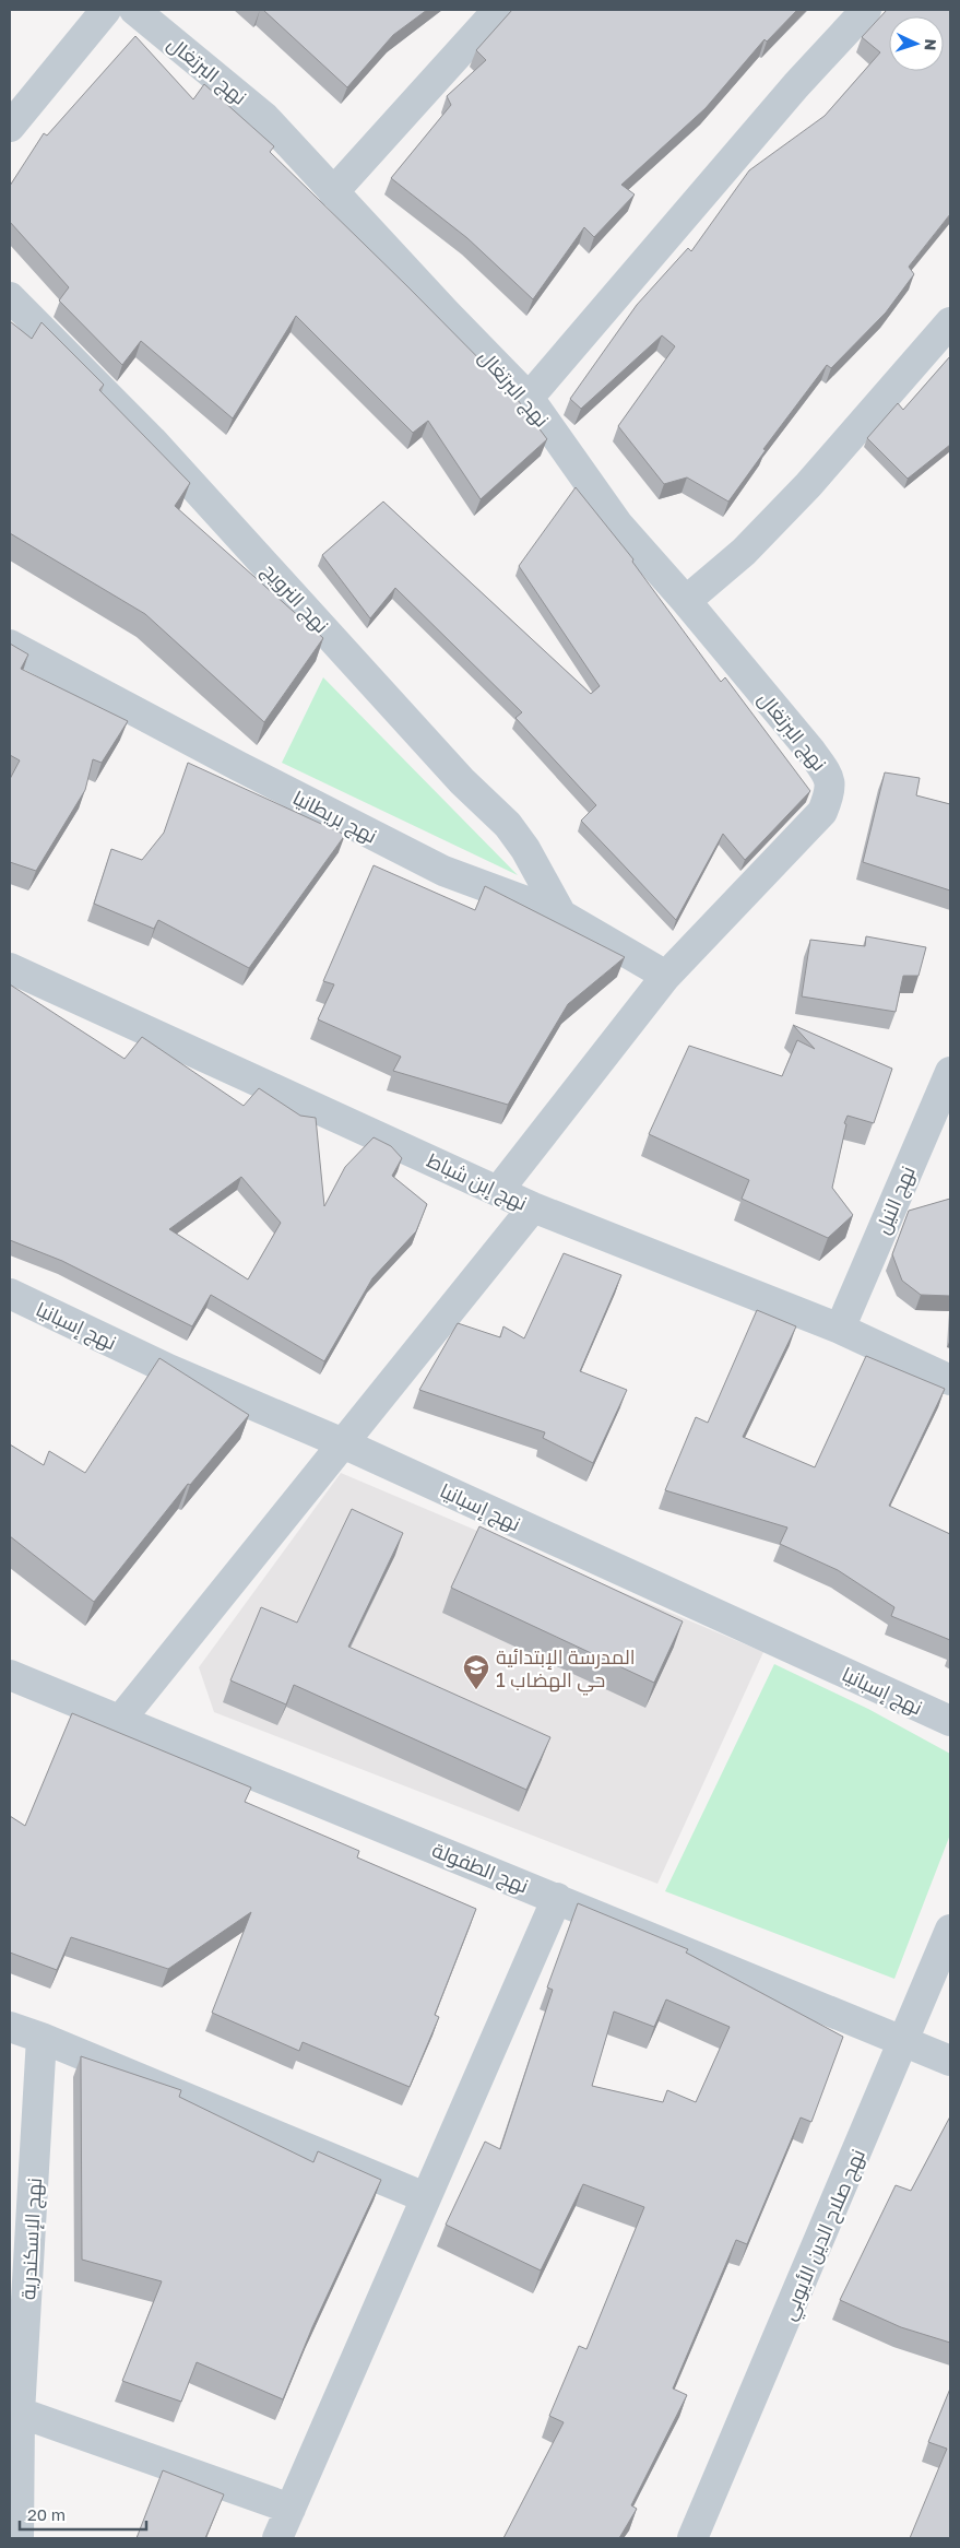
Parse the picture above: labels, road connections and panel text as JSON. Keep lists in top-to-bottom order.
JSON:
{
  "streets": {
    "street": [
      "نهج البرتغال",
      "نهج النرويج",
      "نهج بريطانيا",
      "نهج إبن شباط",
      "نهج النيل",
      "نهج إسبانيا",
      "نهج الطفولة",
      "نهج صلاح الدين الأيوبي",
      "نهج الإسكندرية"
    ]
  },
  "crossings": [
    ["نهج البرتغال", "نهج بريطانيا"],
    ["نهج النرويج", "نهج بريطانيا"],
    ["نهج إبن شباط", "نهج النيل"],
    ["نهج الطفولة", "نهج صلاح الدين الأيوبي"]
  ],
  "places": {
    "school or university": ["المدرسة الإبتدائية حي الهضاب 1"]
  },
  "scale_bar": "20 m",
  "north": "right"
}
